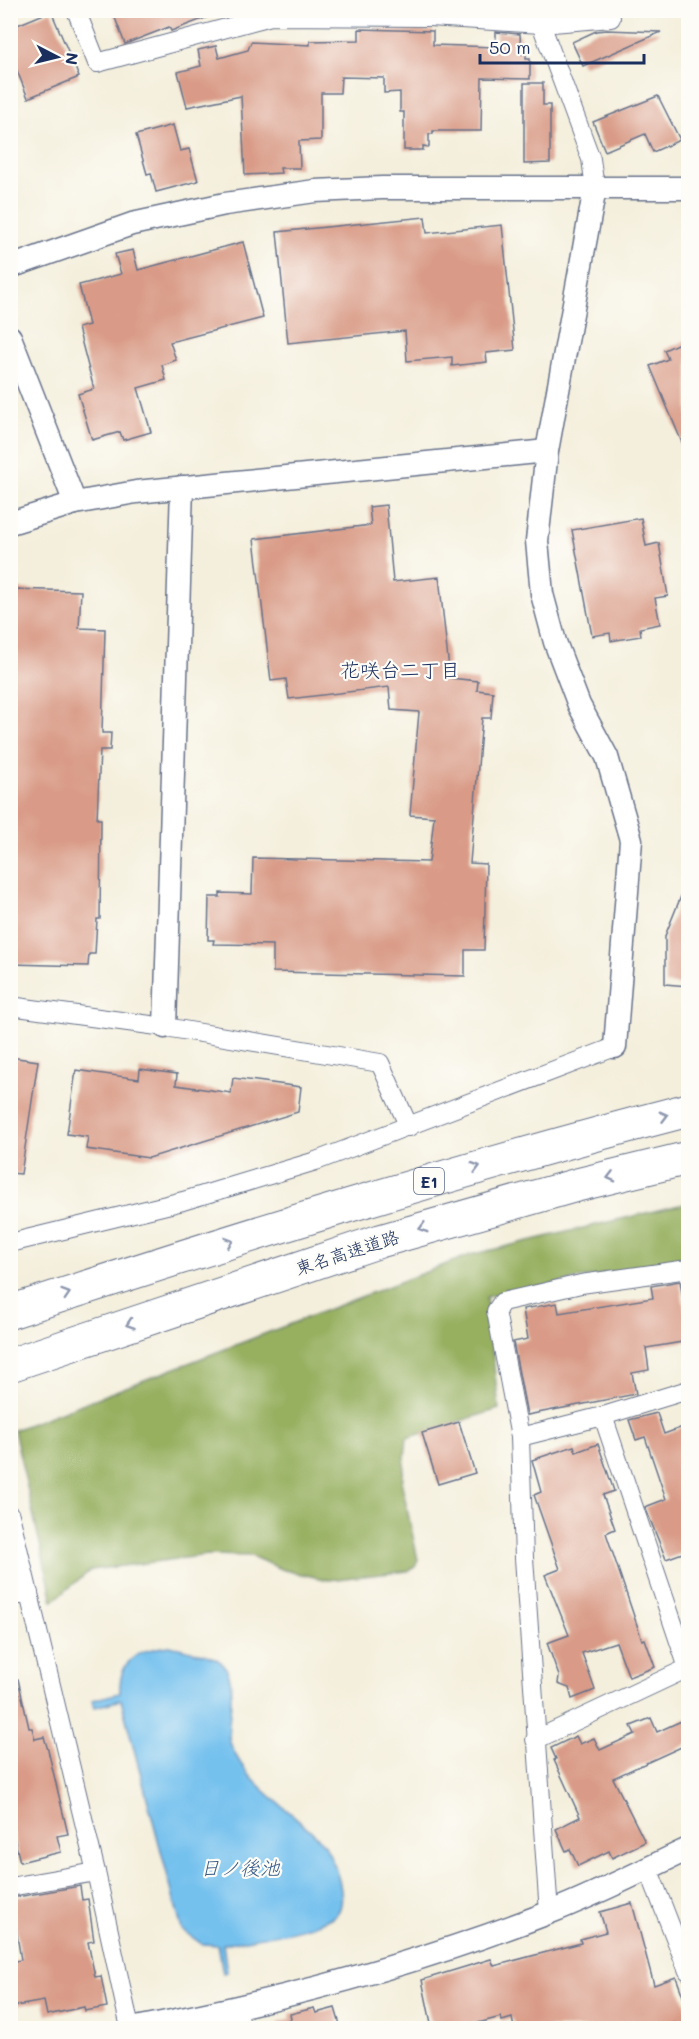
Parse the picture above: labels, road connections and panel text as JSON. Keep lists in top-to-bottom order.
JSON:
{
  "streets": {
    "highway": ["E1", "東名高速道路"]
  },
  "districts": ["花咲台二丁目"],
  "water": ["日ノ後池"],
  "scale_bar": "50 m",
  "north": "right"
}
